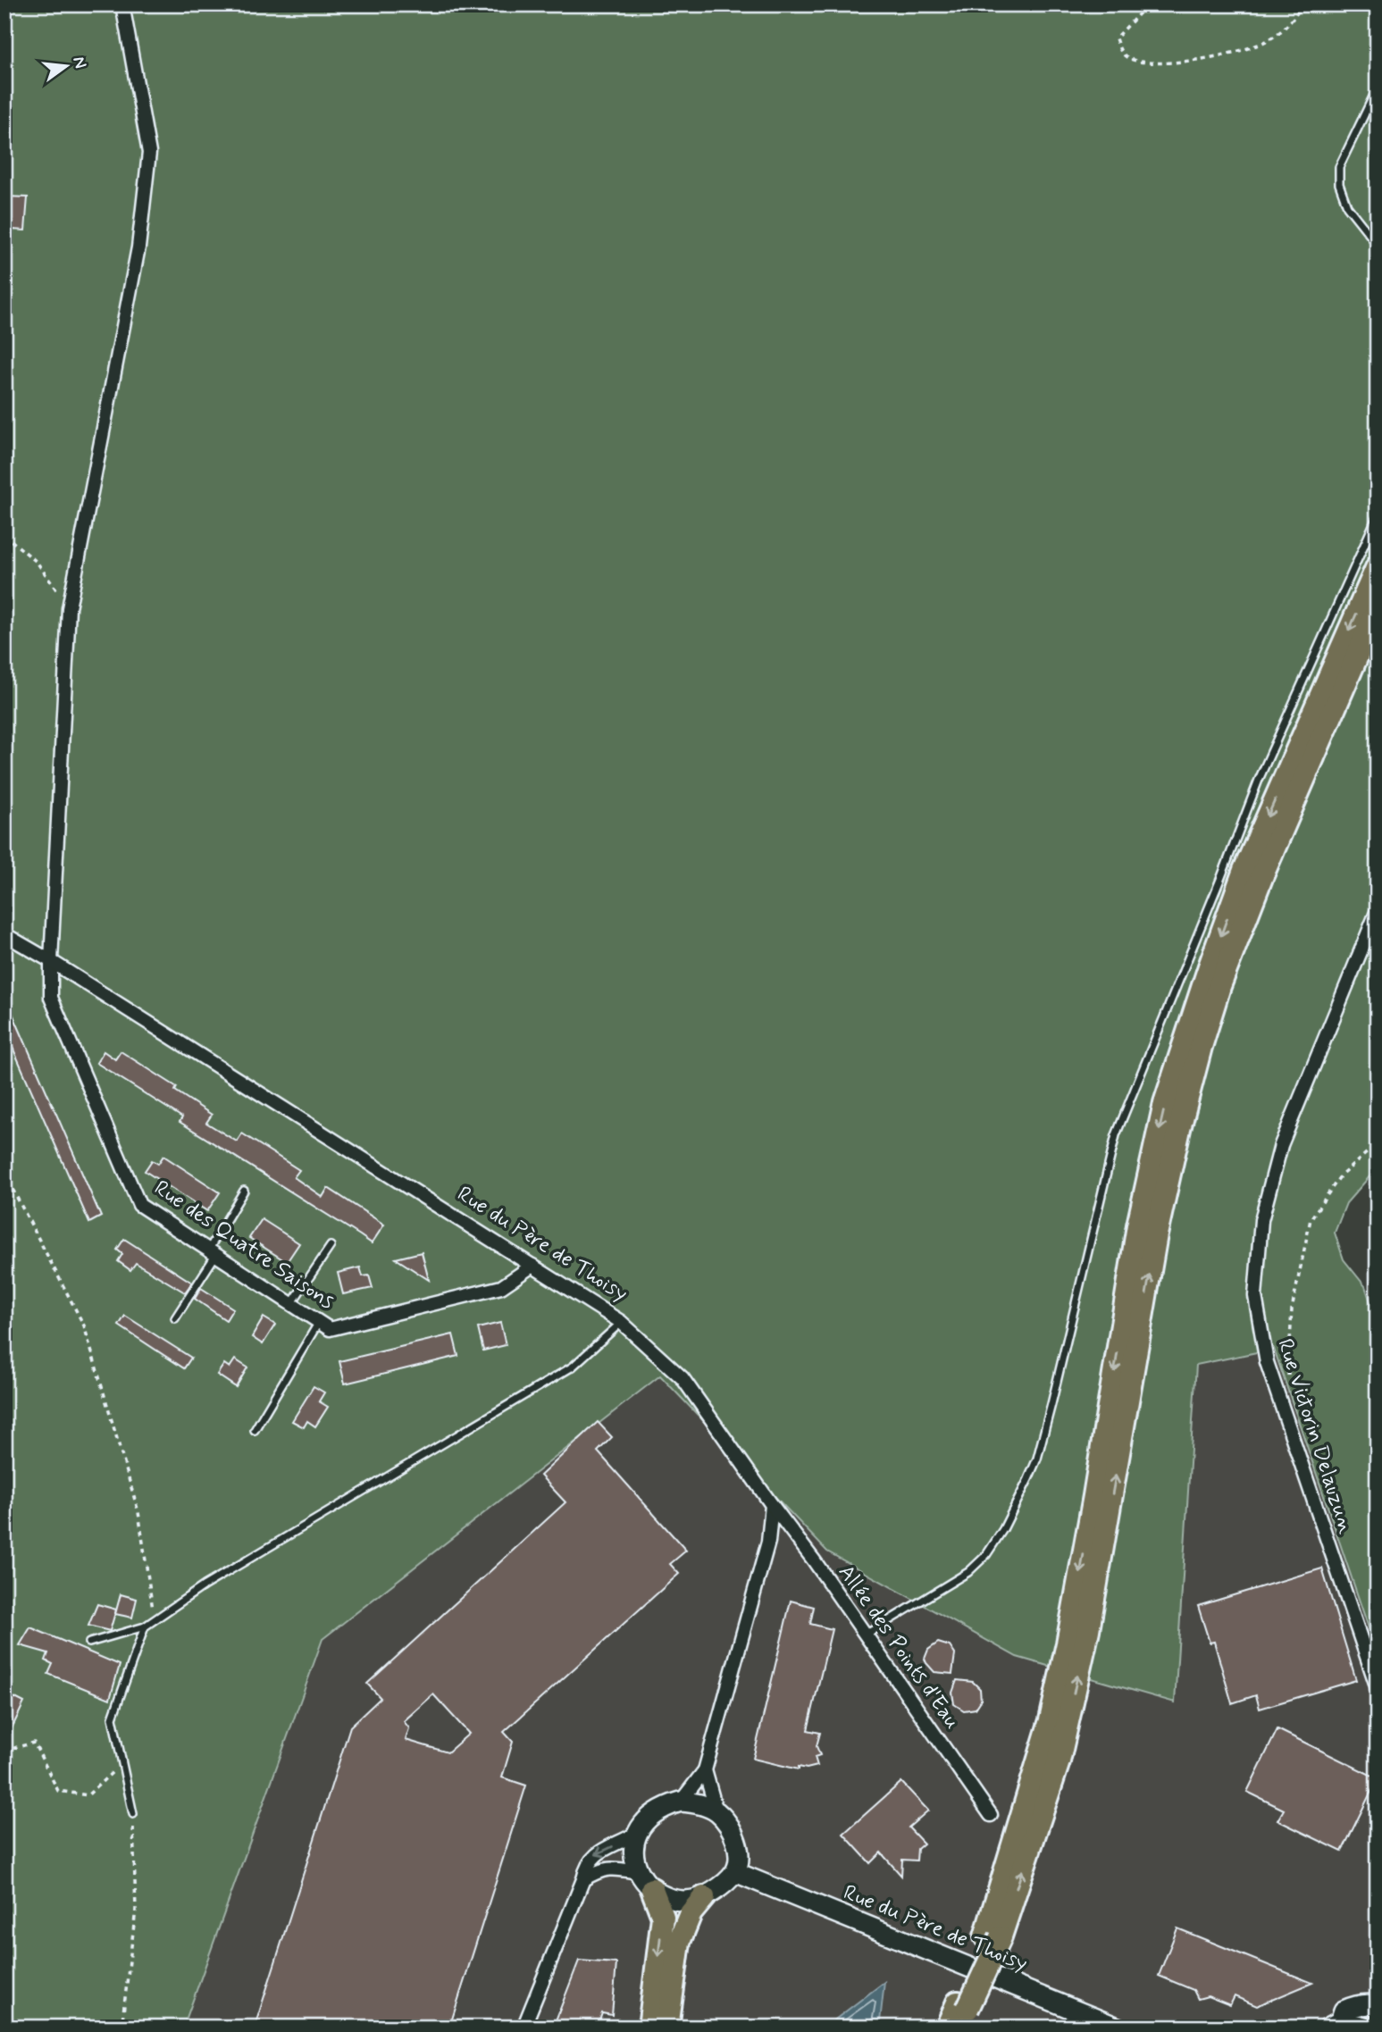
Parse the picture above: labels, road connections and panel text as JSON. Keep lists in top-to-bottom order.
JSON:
{
  "streets": {
    "main road": ["Rue du Père de Thoisy"],
    "street": ["Rue des Quatre Saisons", "Rue Victorin Delauzun", "Allée des Points d'Eau"]
  },
  "crossings": [
    ["Rue du Père de Thoisy", "Rue des Quatre Saisons"],
    ["Rue du Père de Thoisy", "Allée des Points d'Eau"]
  ],
  "north": "right"
}
